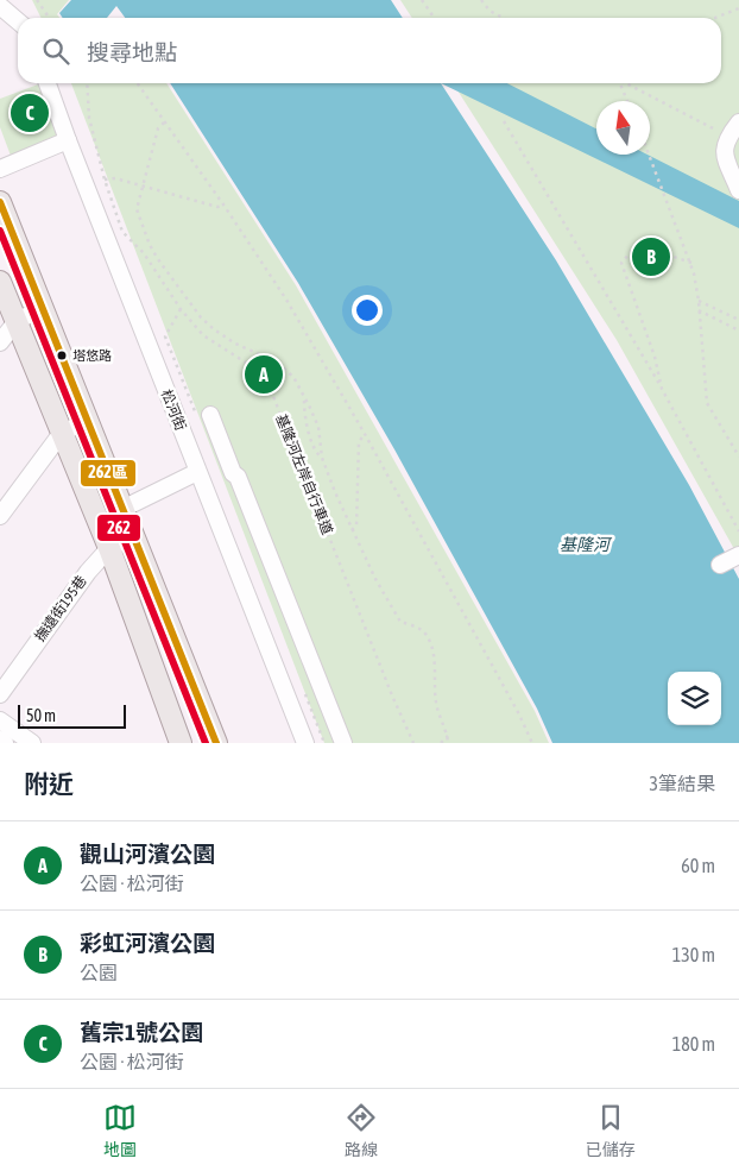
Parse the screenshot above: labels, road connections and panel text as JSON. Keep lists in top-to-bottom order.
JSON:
{
  "streets": {
    "street": ["松河街", "撫遠街195巷"],
    "path": ["基隆河左岸自行車道"]
  },
  "water": ["基隆河"],
  "places": ["塔悠路"],
  "lines": ["transit line 262區", "transit line 262"],
  "scale_bar": "50 m",
  "north": "top",
  "page": {
    "search": "搜尋地點",
    "pins": ["C", "B", "A"],
    "scale": "50 m",
    "heading": ["附近", "3筆結果"],
    "list": [
      {
        "mark": "A",
        "name": "觀山河濱公園",
        "note": "公園 · 松河街",
        "value": "60 m"
      },
      {
        "mark": "B",
        "name": "彩虹河濱公園",
        "note": "公園",
        "value": "130 m"
      },
      {
        "mark": "C",
        "name": "舊宗1號公園",
        "note": "公園 · 松河街",
        "value": "180 m"
      }
    ],
    "nav": ["地圖", "路線", "已儲存"]
  }
}
